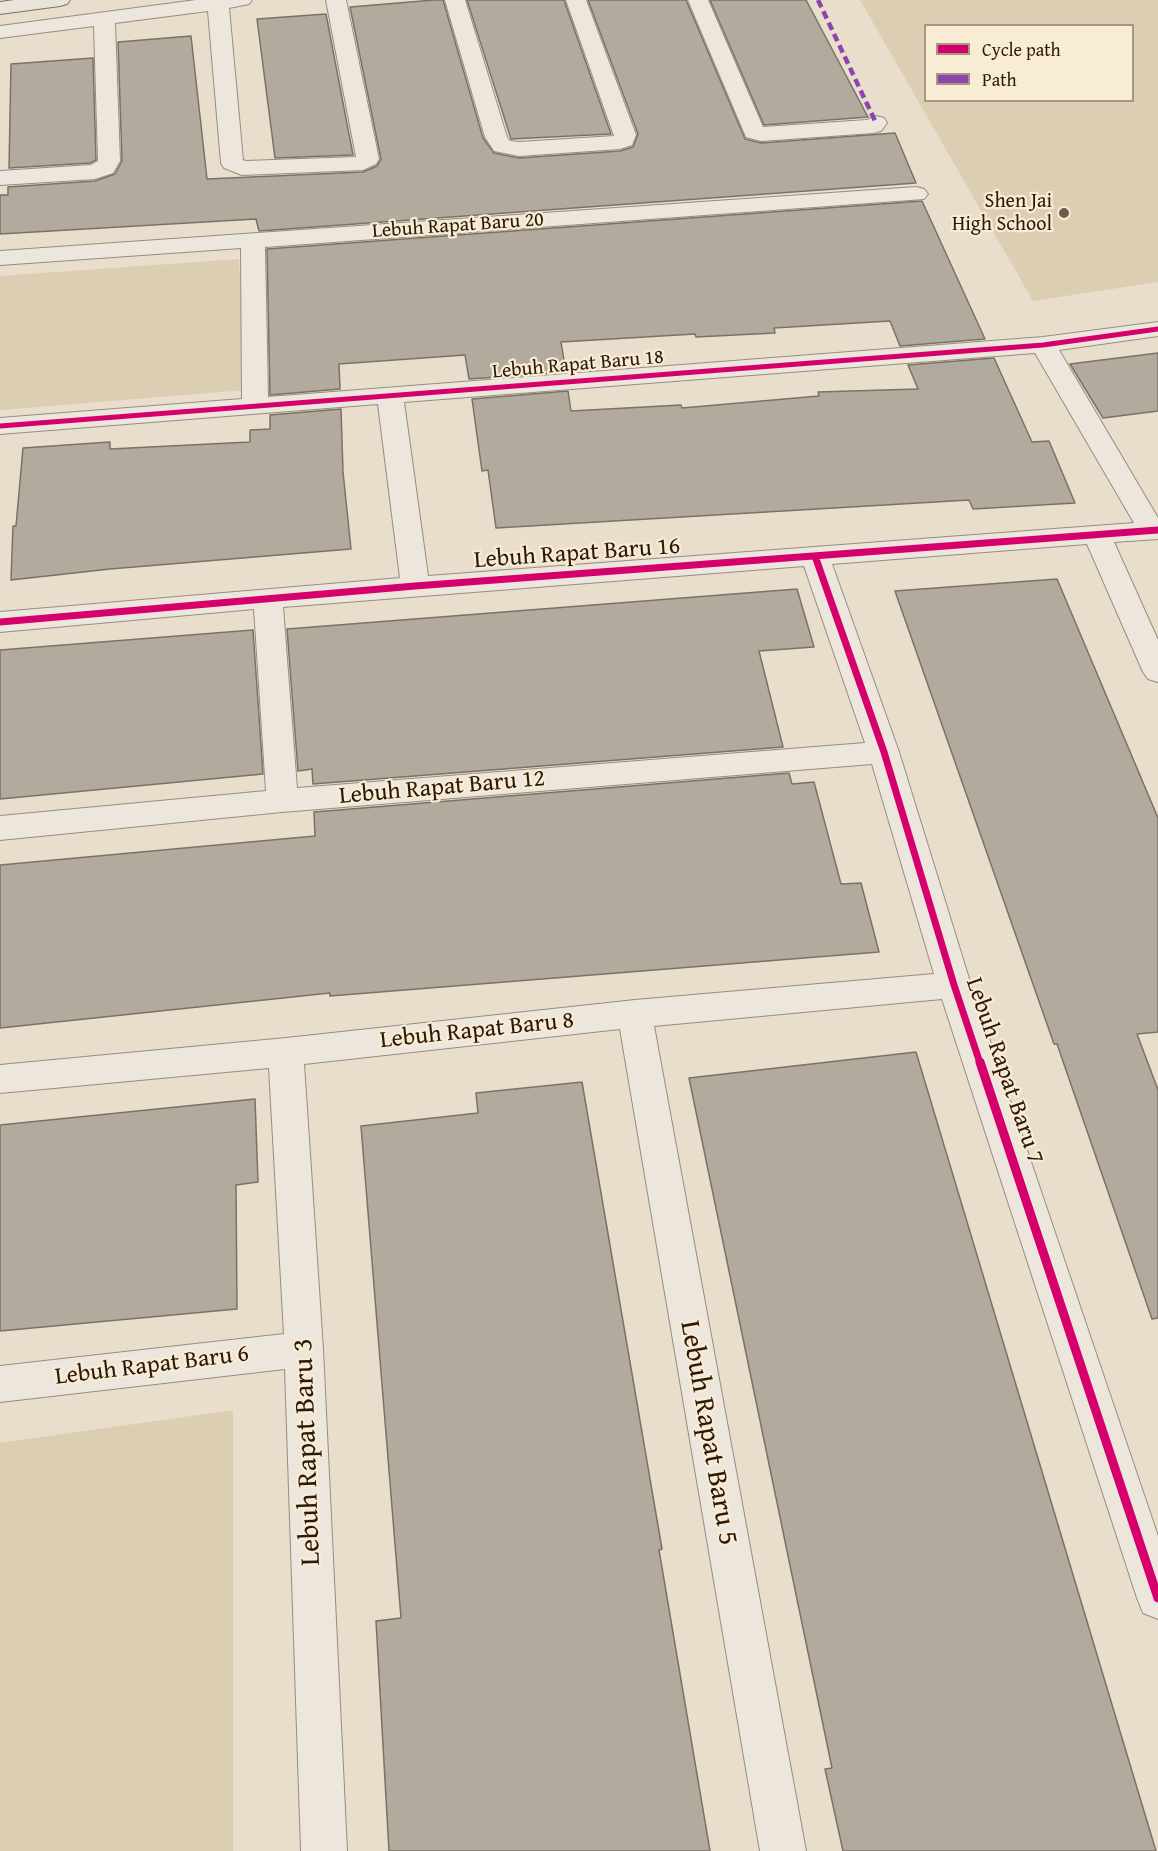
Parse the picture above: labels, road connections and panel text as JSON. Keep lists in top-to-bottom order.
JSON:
{
  "streets": {
    "street": [
      "Lebuh Rapat Baru 20",
      "Lebuh Rapat Baru 18",
      "Lebuh Rapat Baru 16",
      "Lebuh Rapat Baru 12",
      "Lebuh Rapat Baru 8",
      "Lebuh Rapat Baru 7",
      "Lebuh Rapat Baru 6",
      "Lebuh Rapat Baru 5",
      "Lebuh Rapat Baru 3"
    ]
  },
  "crossings": [
    ["Lebuh Rapat Baru 16", "Lebuh Rapat Baru 7"],
    ["Lebuh Rapat Baru 12", "Lebuh Rapat Baru 7"],
    ["Lebuh Rapat Baru 8", "Lebuh Rapat Baru 7"],
    ["Lebuh Rapat Baru 8", "Lebuh Rapat Baru 5"],
    ["Lebuh Rapat Baru 8", "Lebuh Rapat Baru 3"],
    ["Lebuh Rapat Baru 6", "Lebuh Rapat Baru 3"]
  ],
  "places": ["Shen Jai High School"],
  "legend": ["Cycle path", "Path"]
}
